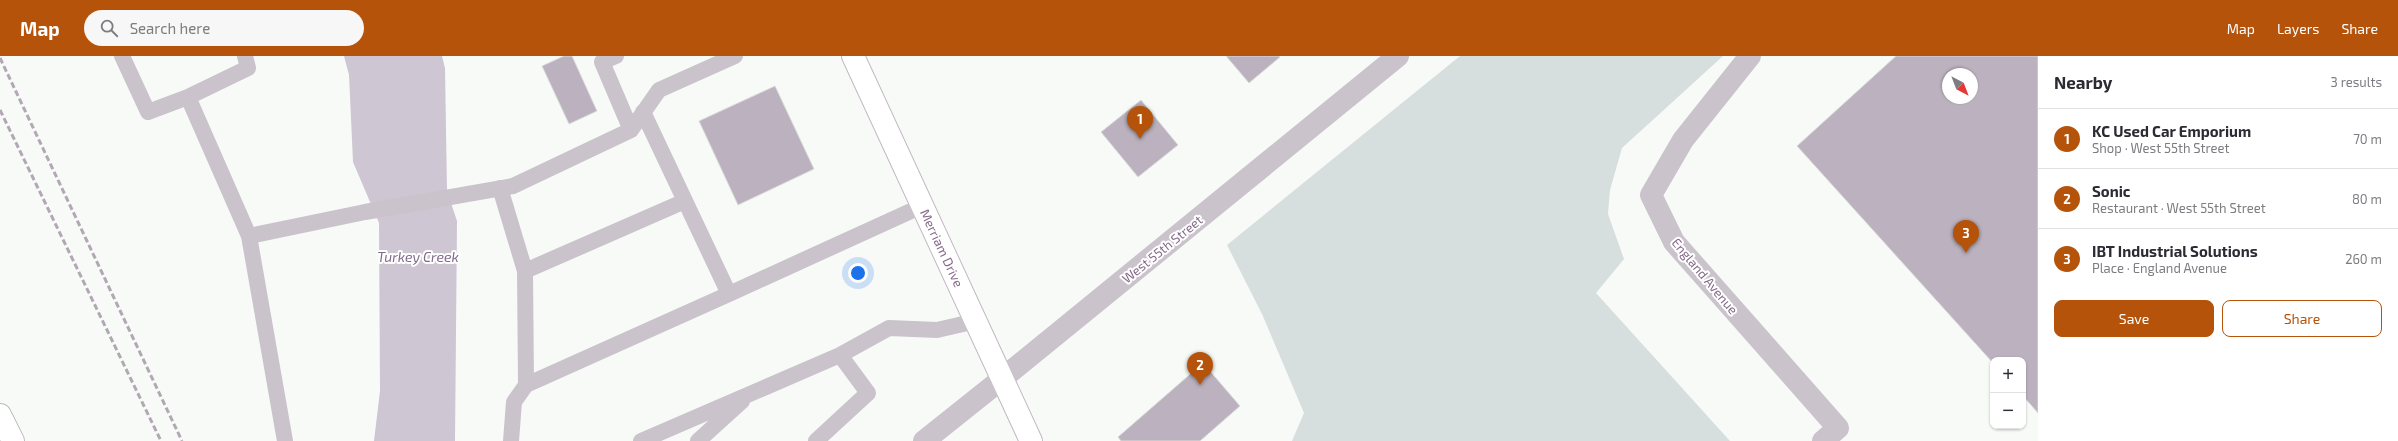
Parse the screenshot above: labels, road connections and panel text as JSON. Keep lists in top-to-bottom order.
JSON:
{
  "streets": {
    "main road": ["Merriam Drive"],
    "street": ["West 55th Street", "England Avenue"]
  },
  "crossings": [
    ["Merriam Drive", "West 55th Street"]
  ],
  "water": ["Turkey Creek"],
  "north": "bottom right",
  "page": {
    "header": "Map",
    "search": "Search here",
    "nav": ["Map", "Layers", "Share"],
    "heading": ["Nearby", "3 results"],
    "pins": ["1", "3", "2"],
    "list": [
      {
        "mark": "1",
        "name": "KC Used Car Emporium",
        "note": "Shop · West 55th Street",
        "value": "70 m"
      },
      {
        "mark": "2",
        "name": "Sonic",
        "note": "Restaurant · West 55th Street",
        "value": "80 m"
      },
      {
        "mark": "3",
        "name": "IBT Industrial Solutions",
        "note": "Place · England Avenue",
        "value": "260 m"
      }
    ],
    "buttons": ["Save", "Share"],
    "map_buttons": ["+", "−"]
  }
}
